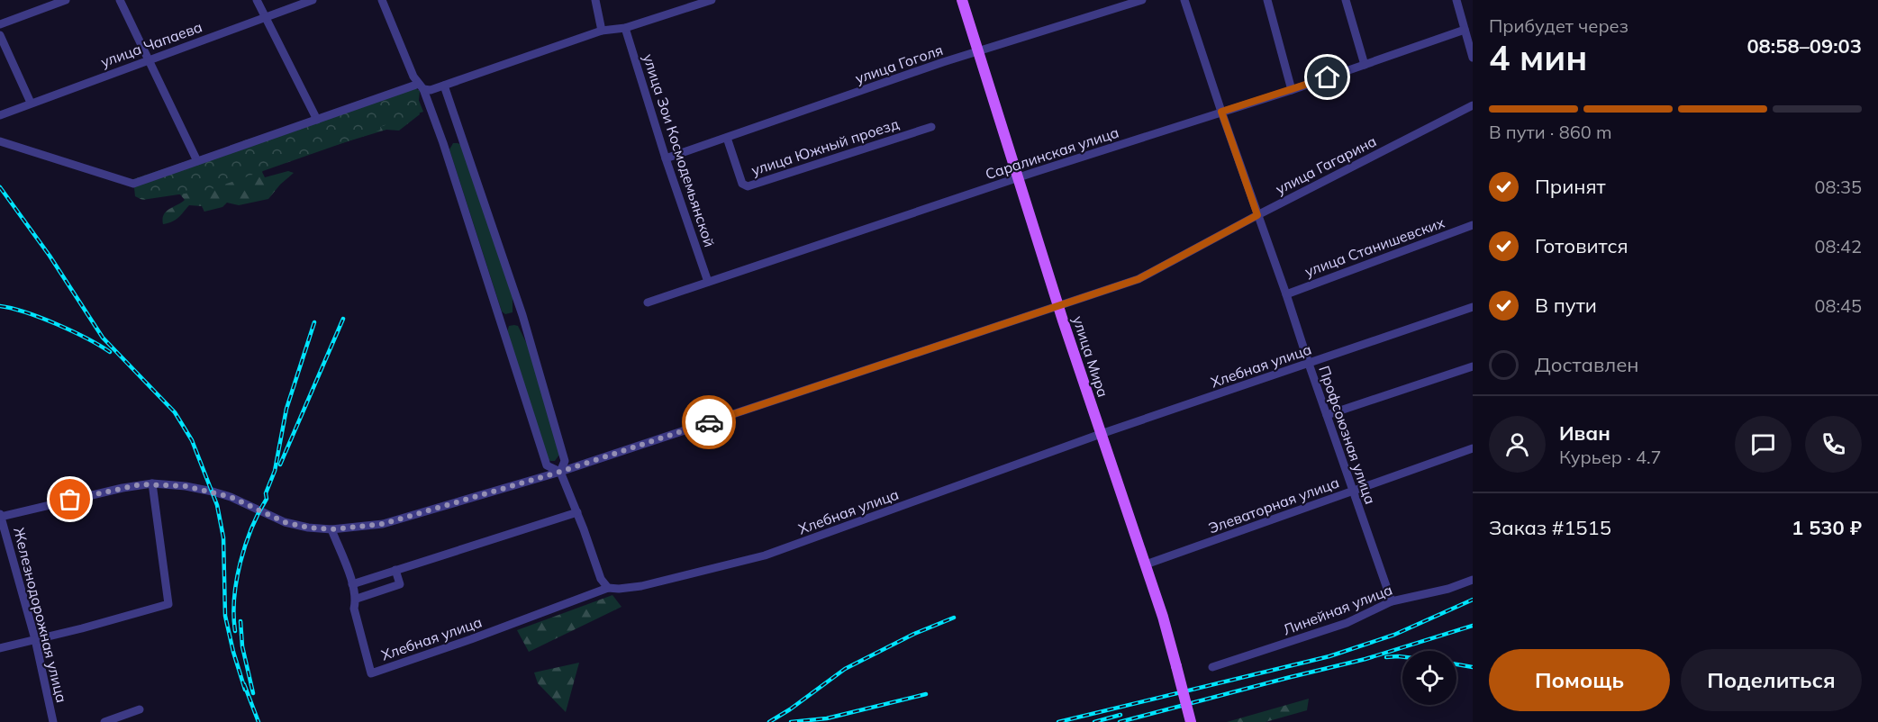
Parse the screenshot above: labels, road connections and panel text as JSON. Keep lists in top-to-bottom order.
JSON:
{
  "streets": {
    "main road": ["улица Мира"],
    "street": [
      "улица Чапаева",
      "улица Гоголя",
      "улица Южный проезд",
      "улица Зои Космодемьянской",
      "Саралинская улица",
      "улица Гагарина",
      "улица Станишевских",
      "Хлебная улица",
      "Профсоюзная улица",
      "Элеваторная улица",
      "Линейная улица",
      "Железнодорожная улица"
    ]
  },
  "crossings": [
    ["улица Гоголя", "улица Южный проезд"],
    ["улица Гоголя", "улица Зои Космодемьянской"],
    ["улица Гоголя", "улица Мира"],
    ["улица Зои Космодемьянской", "Саралинская улица"],
    ["Саралинская улица", "улица Мира"],
    ["Саралинская улица", "Профсоюзная улица"],
    ["улица Гагарина", "улица Мира"],
    ["улица Гагарина", "Хлебная улица"],
    ["улица Гагарина", "Профсоюзная улица"],
    ["улица Гагарина", "Железнодорожная улица"],
    ["улица Станишевских", "Профсоюзная улица"],
    ["улица Мира", "Хлебная улица"],
    ["улица Мира", "Элеваторная улица"],
    ["Хлебная улица", "Профсоюзная улица"],
    ["Профсоюзная улица", "Элеваторная улица"],
    ["Профсоюзная улица", "Линейная улица"]
  ],
  "page": {
    "heading": ["4 мин", "Прибудет через", "08:58–09:03"],
    "panel": [
      "Иван",
      "Курьер · 4.7",
      "Заказ #1515",
      "1 530 ₽"
    ],
    "bar": "В пути · 860 m",
    "list": [
      ["Принят", "08:35"],
      ["Готовится", "08:42"],
      ["В пути", "08:45"],
      "Доставлен"
    ],
    "buttons": ["Помощь", "Поделиться"]
  }
}
